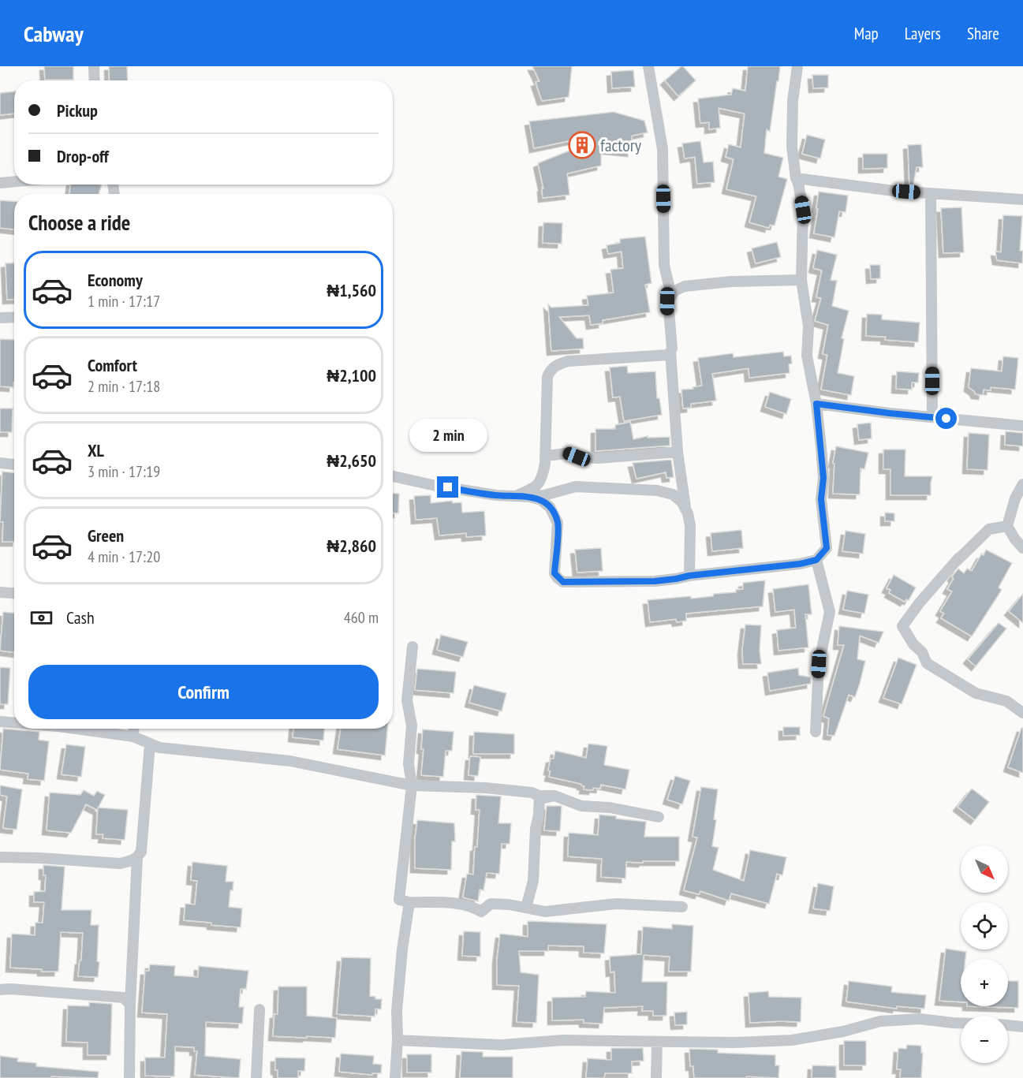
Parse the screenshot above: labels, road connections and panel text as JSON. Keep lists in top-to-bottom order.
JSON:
{
  "places": {
    "building": ["factory"]
  },
  "north": "bottom right",
  "page": {
    "header": "Cabway",
    "nav": ["Map", "Layers", "Share"],
    "banner": ["Pickup", "Drop-off"],
    "heading": "Choose a ride",
    "list": [
      {
        "name": "Economy",
        "note": "1 min · 17:17",
        "value": "₦1,560"
      },
      {
        "name": "Comfort",
        "note": "2 min · 17:18",
        "value": "₦2,100"
      },
      {
        "name": "XL",
        "note": "3 min · 17:19",
        "value": "₦2,650"
      },
      {
        "name": "Green",
        "note": "4 min · 17:20",
        "value": "₦2,860"
      }
    ],
    "bubble": "2 min",
    "pay": ["Cash", "460 m"],
    "buttons": "Confirm",
    "map_buttons": ["+", "−"]
  }
}
